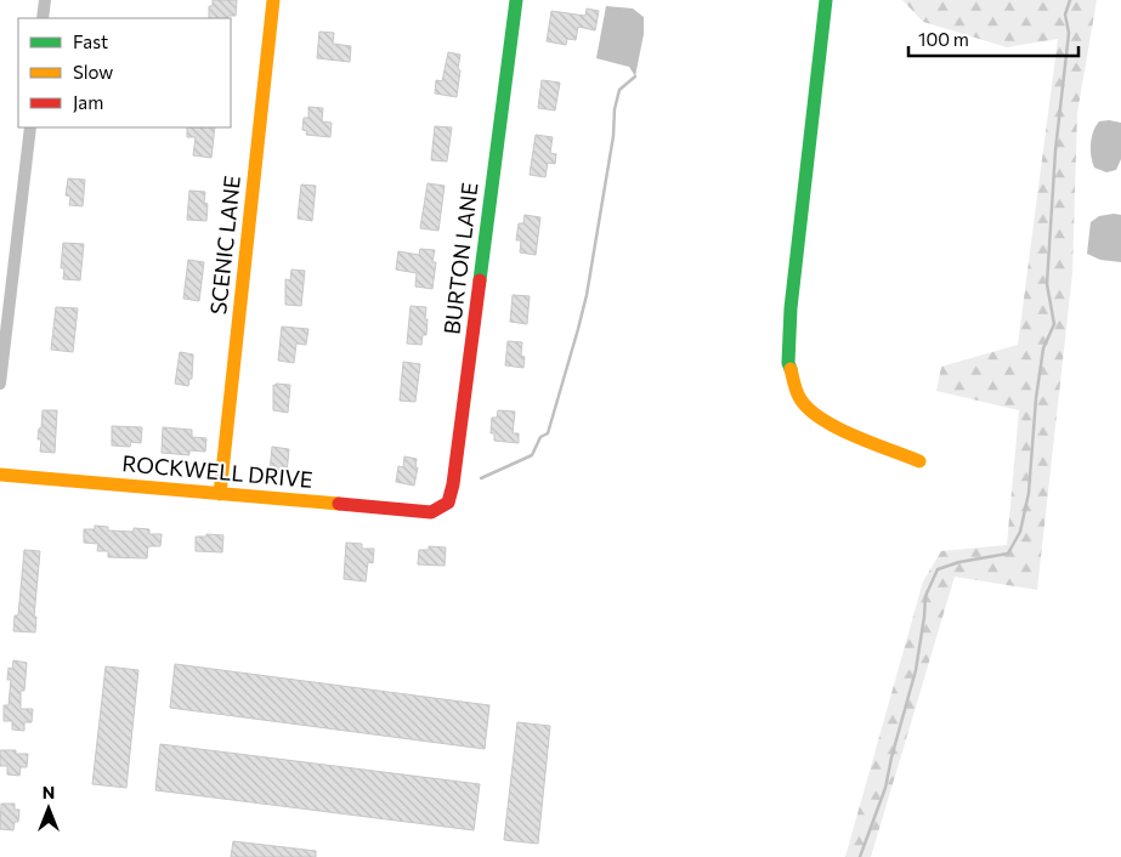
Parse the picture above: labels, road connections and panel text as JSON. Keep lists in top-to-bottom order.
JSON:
{
  "streets": {
    "street": ["SCENIC LANE", "BURTON LANE", "ROCKWELL DRIVE"]
  },
  "crossings": [
    ["SCENIC LANE", "ROCKWELL DRIVE"],
    ["BURTON LANE", "ROCKWELL DRIVE"]
  ],
  "legend": ["Fast", "Slow", "Jam"],
  "scale_bar": "100 m",
  "north": "top"
}
